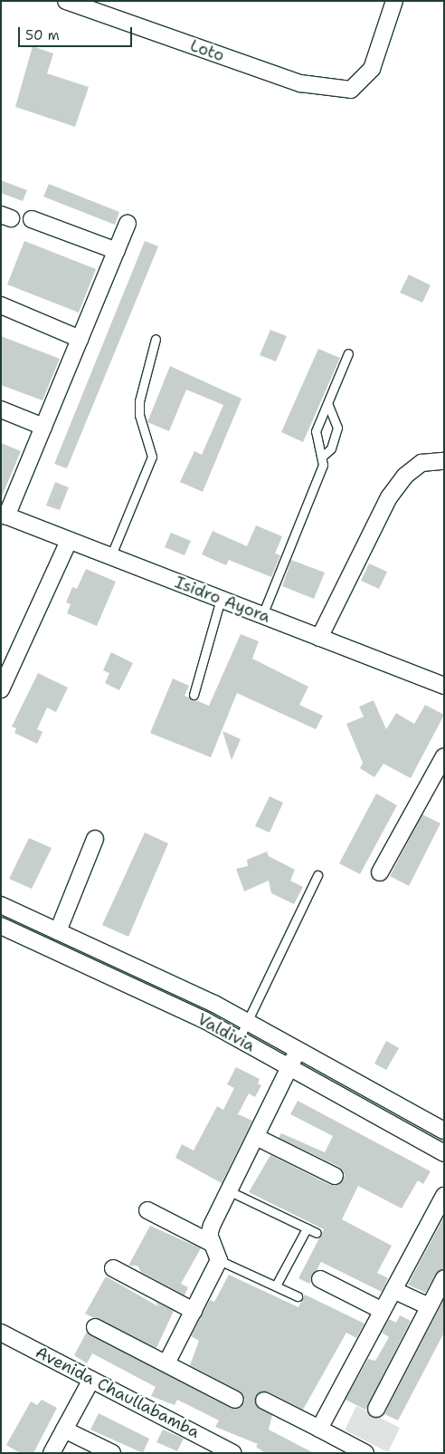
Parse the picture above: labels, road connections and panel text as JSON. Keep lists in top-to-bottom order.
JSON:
{
  "streets": {
    "street": [
      "Loto",
      "Isidro Ayora",
      "Valdivia",
      "Avenida Chaullabamba"
    ]
  },
  "scale_bar": "50 m"
}
